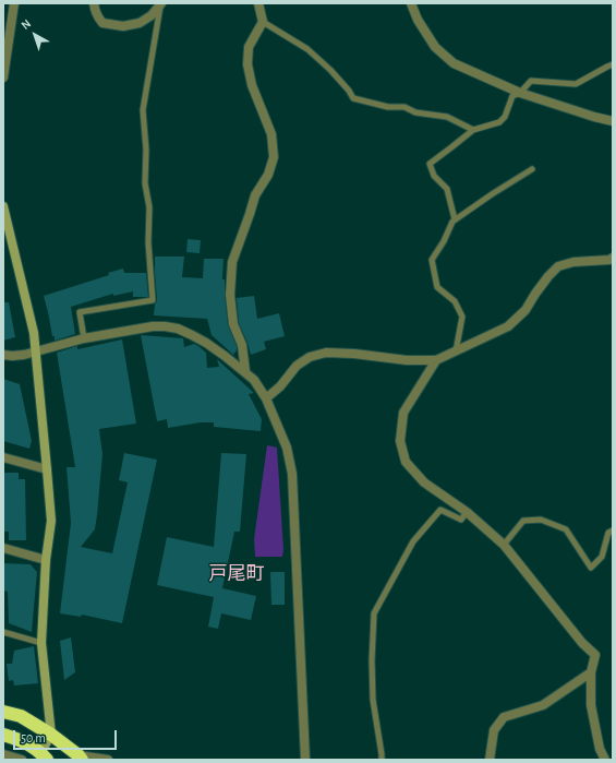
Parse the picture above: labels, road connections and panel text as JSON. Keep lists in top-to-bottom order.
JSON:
{
  "districts": ["戸尾町"],
  "scale_bar": "50 m",
  "north": "top left"
}
